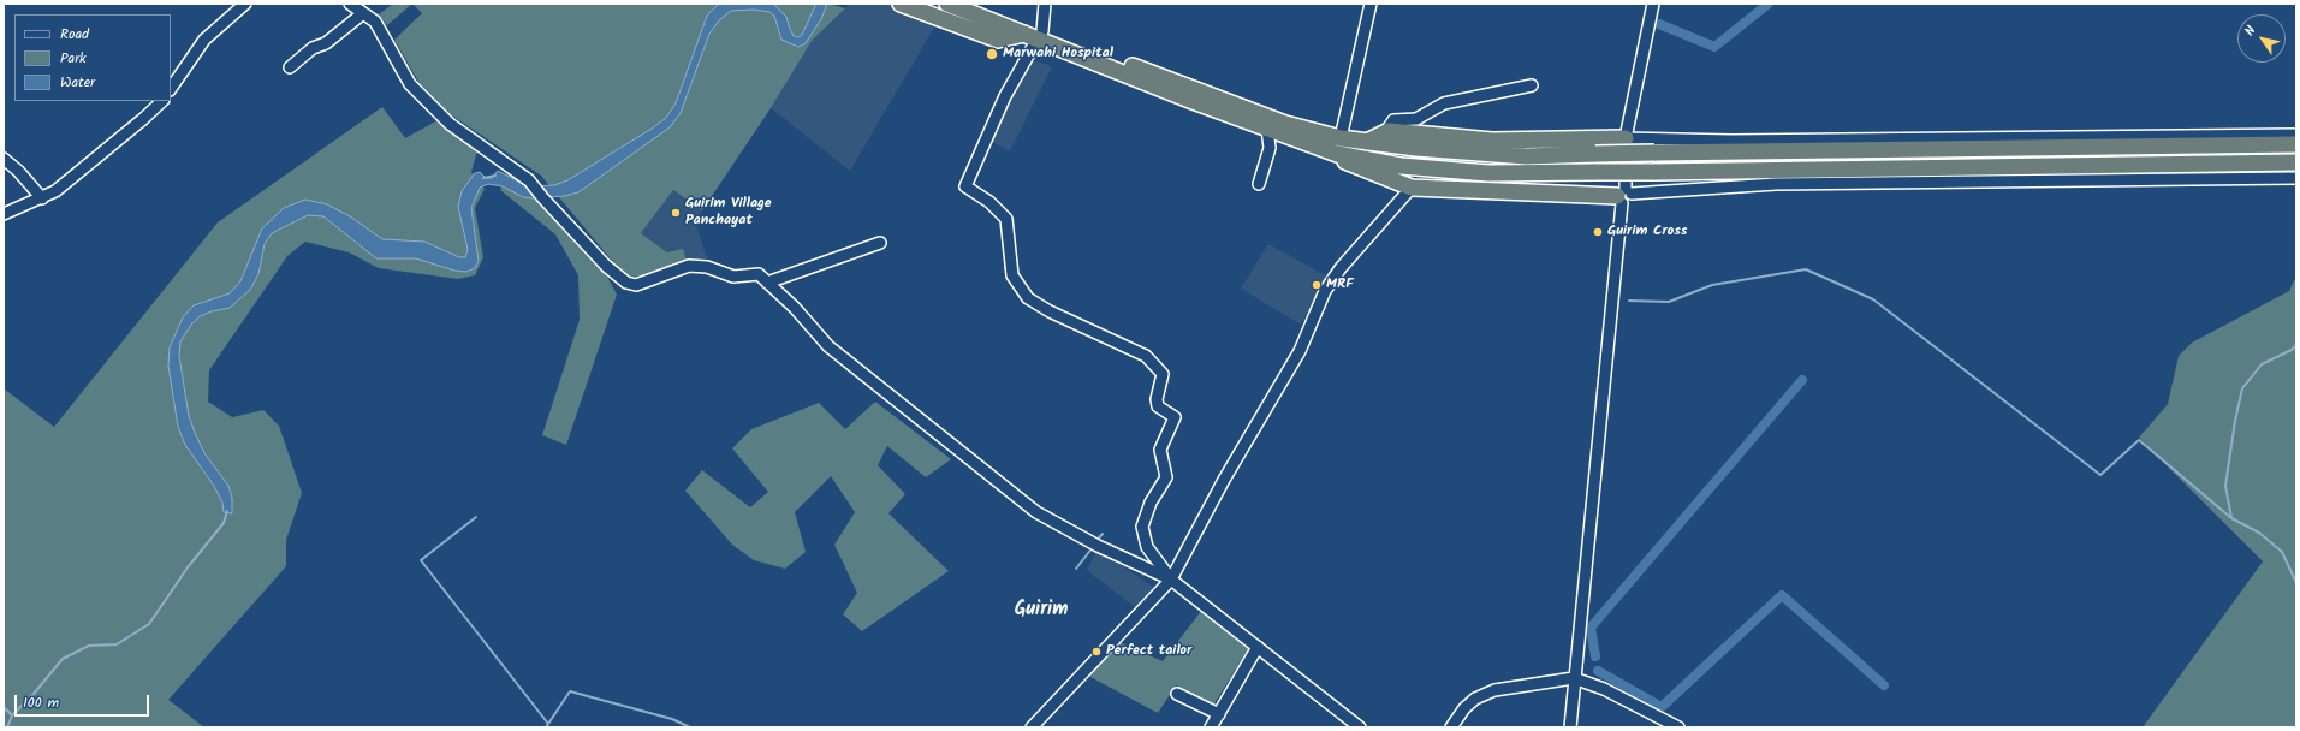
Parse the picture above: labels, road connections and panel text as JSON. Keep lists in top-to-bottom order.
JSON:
{
  "districts": ["Guirim"],
  "places": [
    "Marwahi Hospital",
    "Guirim Village Panchayat",
    "Guirim Cross",
    "MRF",
    "Perfect tailor"
  ],
  "legend": ["Road", "Park", "Water"],
  "scale_bar": "100 m",
  "north": "top left"
}
